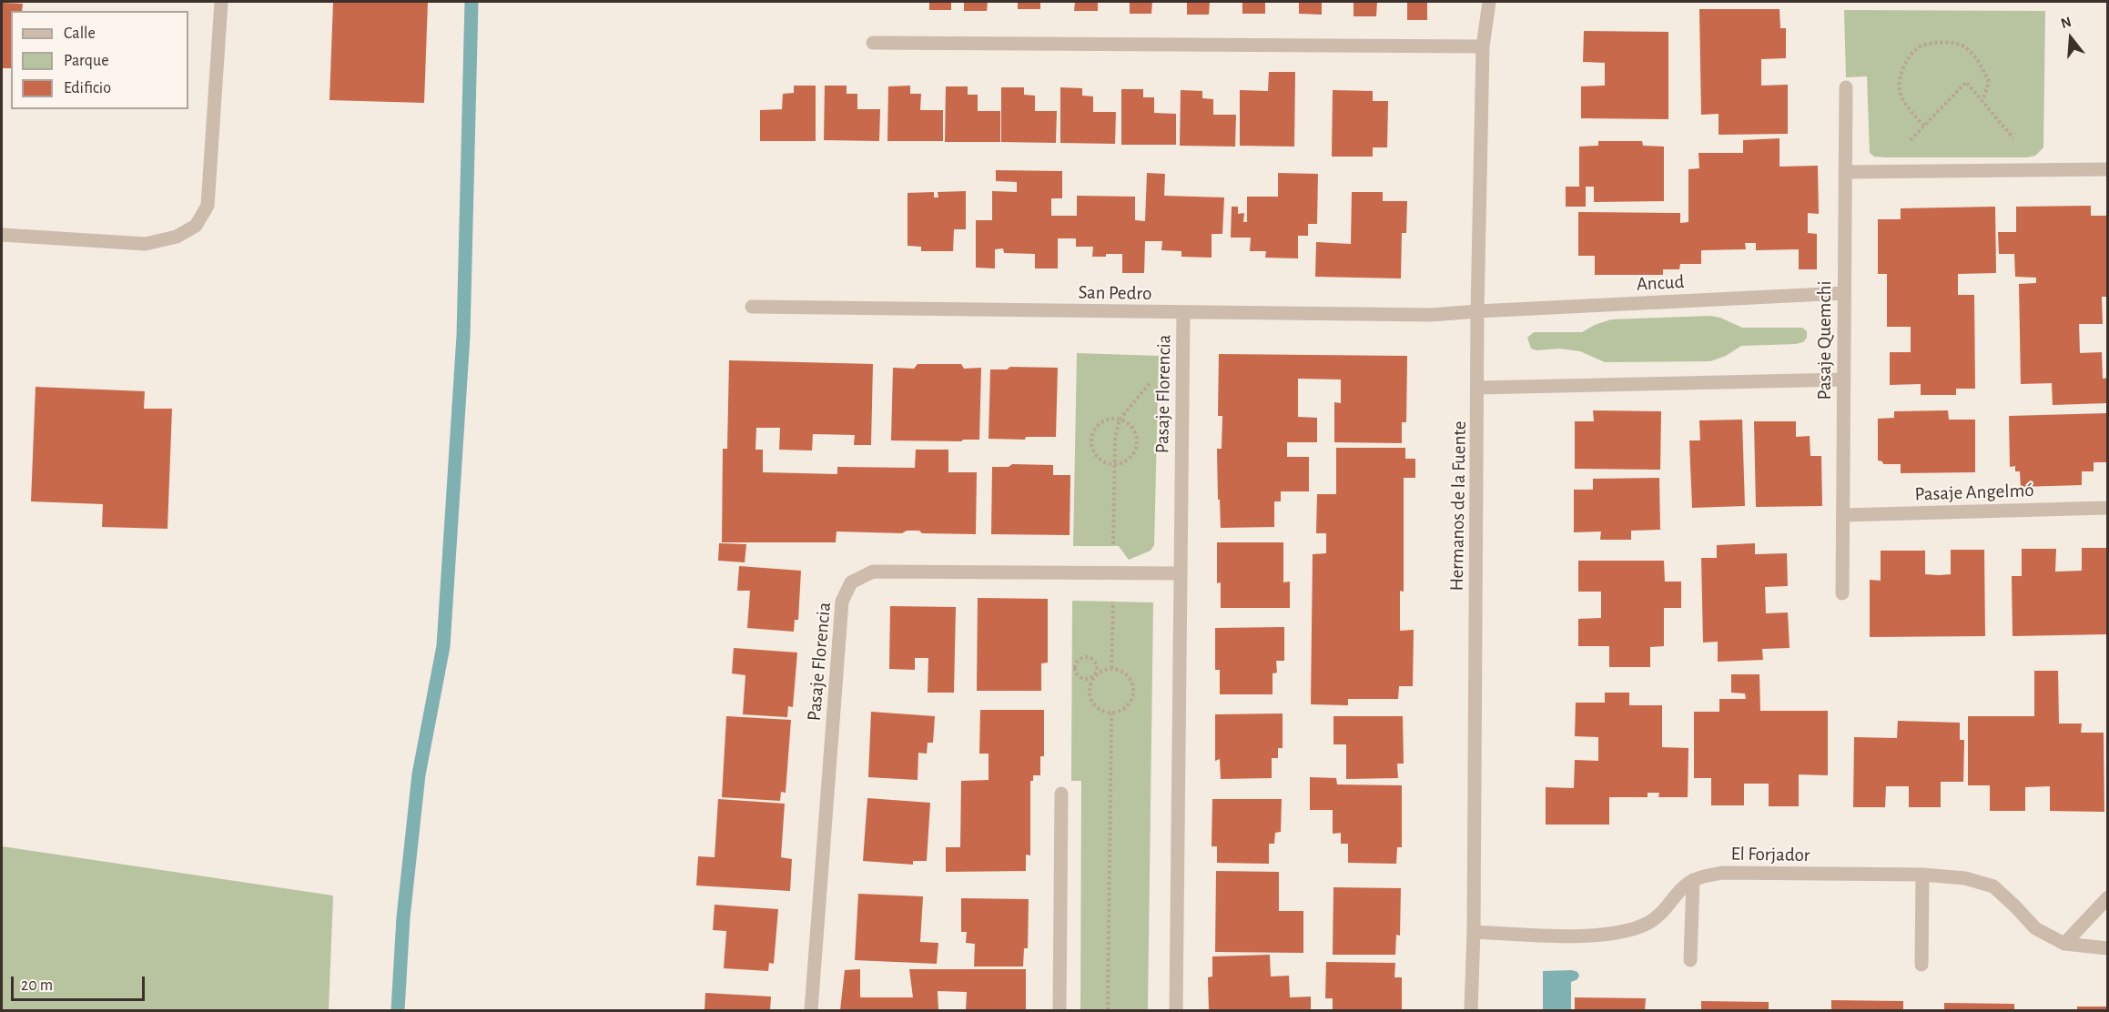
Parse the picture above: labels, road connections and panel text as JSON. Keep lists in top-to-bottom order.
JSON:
{
  "streets": {
    "street": [
      "Ancud",
      "San Pedro",
      "Pasaje Quemchi",
      "Pasaje Florencia",
      "Pasaje Angelmó",
      "Hermanos de la Fuente",
      "El Forjador"
    ]
  },
  "crossings": [
    ["Ancud", "San Pedro"],
    ["Ancud", "Pasaje Quemchi"],
    ["Ancud", "Hermanos de la Fuente"],
    ["San Pedro", "Pasaje Florencia"],
    ["San Pedro", "Hermanos de la Fuente"],
    ["Pasaje Quemchi", "Pasaje Angelmó"],
    ["Hermanos de la Fuente", "El Forjador"]
  ],
  "legend": ["Calle", "Parque", "Edificio"],
  "scale_bar": "20 m",
  "north": "top"
}
